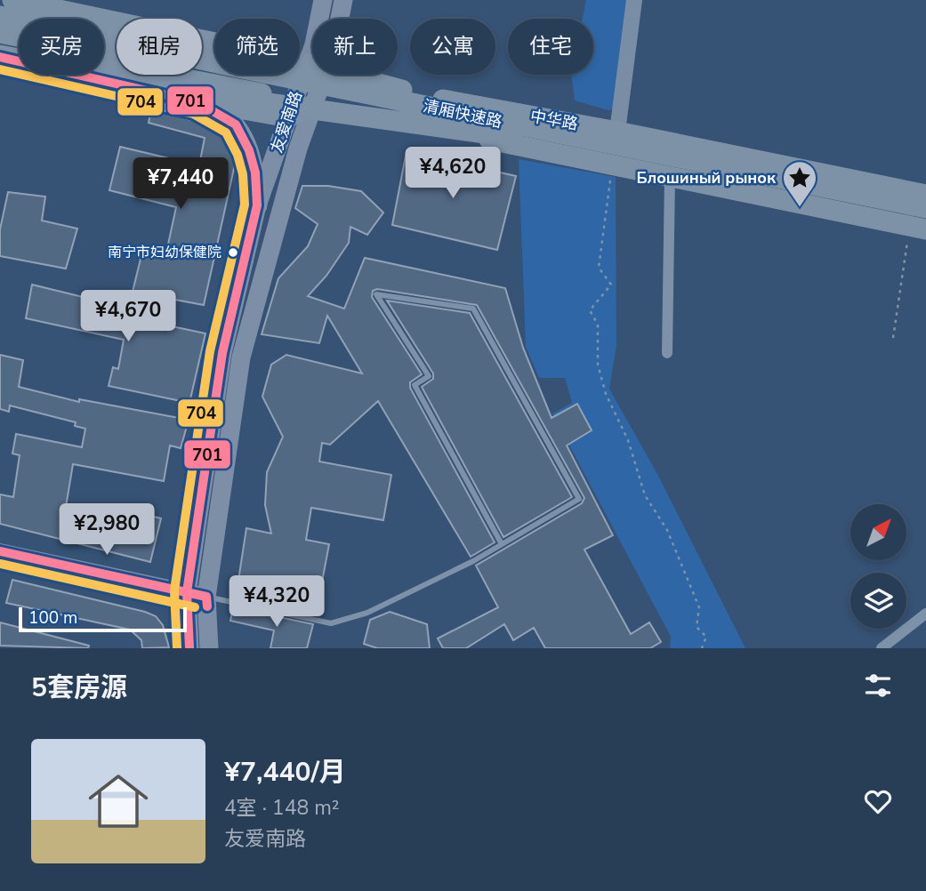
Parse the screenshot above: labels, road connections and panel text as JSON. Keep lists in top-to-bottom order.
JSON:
{
  "streets": {
    "highway": ["清厢快速路", "中华路"],
    "main road": ["友爱南路"]
  },
  "crossings": [
    ["清厢快速路", "中华路"],
    ["中华路", "友爱南路"]
  ],
  "places": {
    "place": ["Блошиный рынок"],
    "other": ["南宁市妇幼保健院"]
  },
  "lines": ["transit line 701", "transit line 704"],
  "scale_bar": "100 m",
  "north": "top right",
  "page": {
    "chip": [
      "买房",
      "租房",
      "筛选",
      "新上",
      "公寓",
      "住宅"
    ],
    "price": [
      "¥4,620",
      "¥7,440",
      "¥4,670",
      "¥2,980",
      "¥4,320"
    ],
    "scale": "100 m",
    "heading": "5套房源",
    "list": [
      {
        "name": "¥7,440/月",
        "note": "4室 · 148 m² · 友爱南路"
      }
    ]
  }
}
